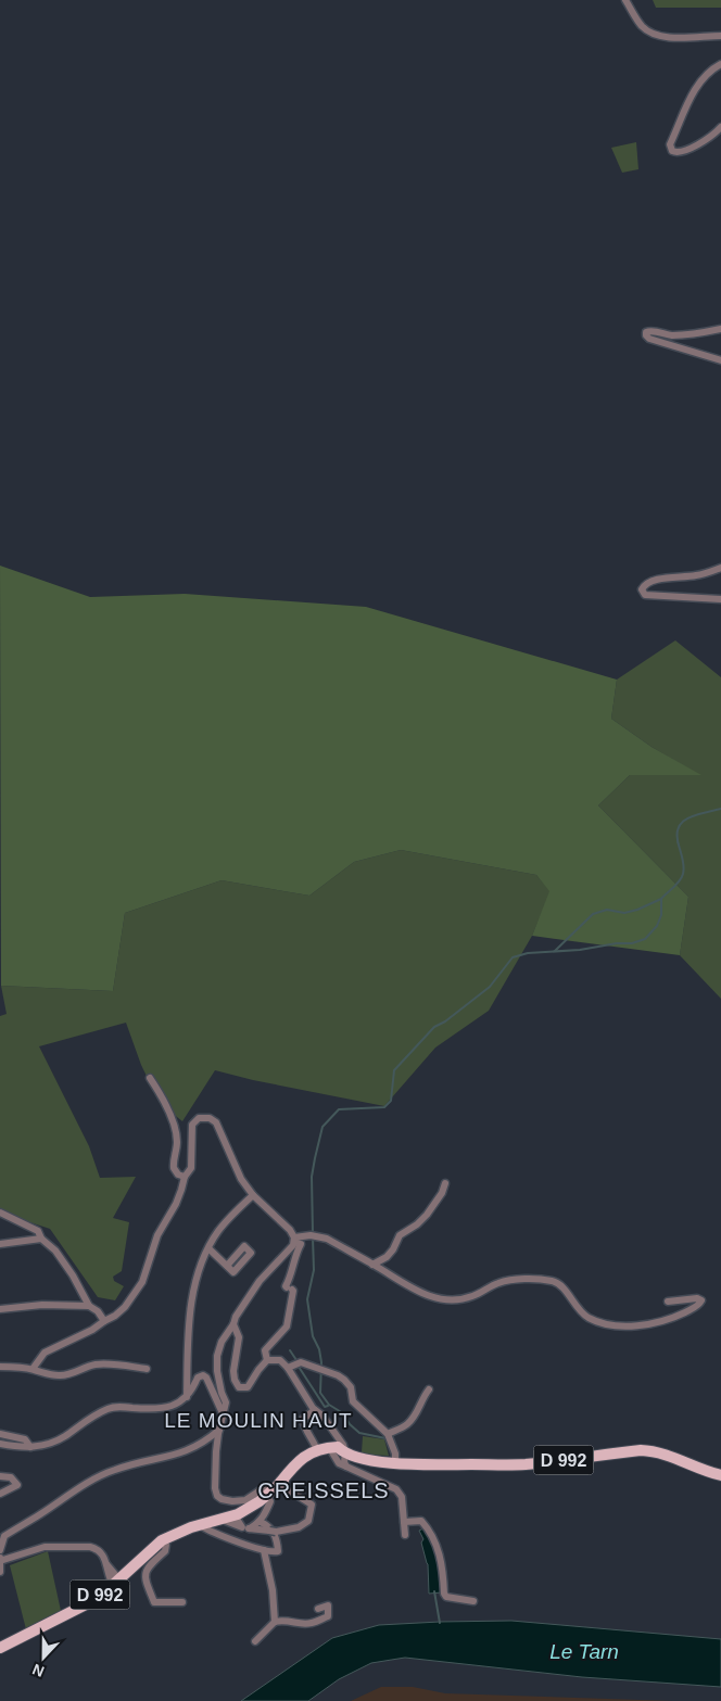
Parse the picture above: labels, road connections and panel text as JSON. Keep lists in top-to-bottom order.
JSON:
{
  "streets": {
    "main road": ["D 992"]
  },
  "districts": ["LE MOULIN HAUT", "CREISSELS"],
  "water": ["Le Tarn"],
  "north": "bottom"
}
